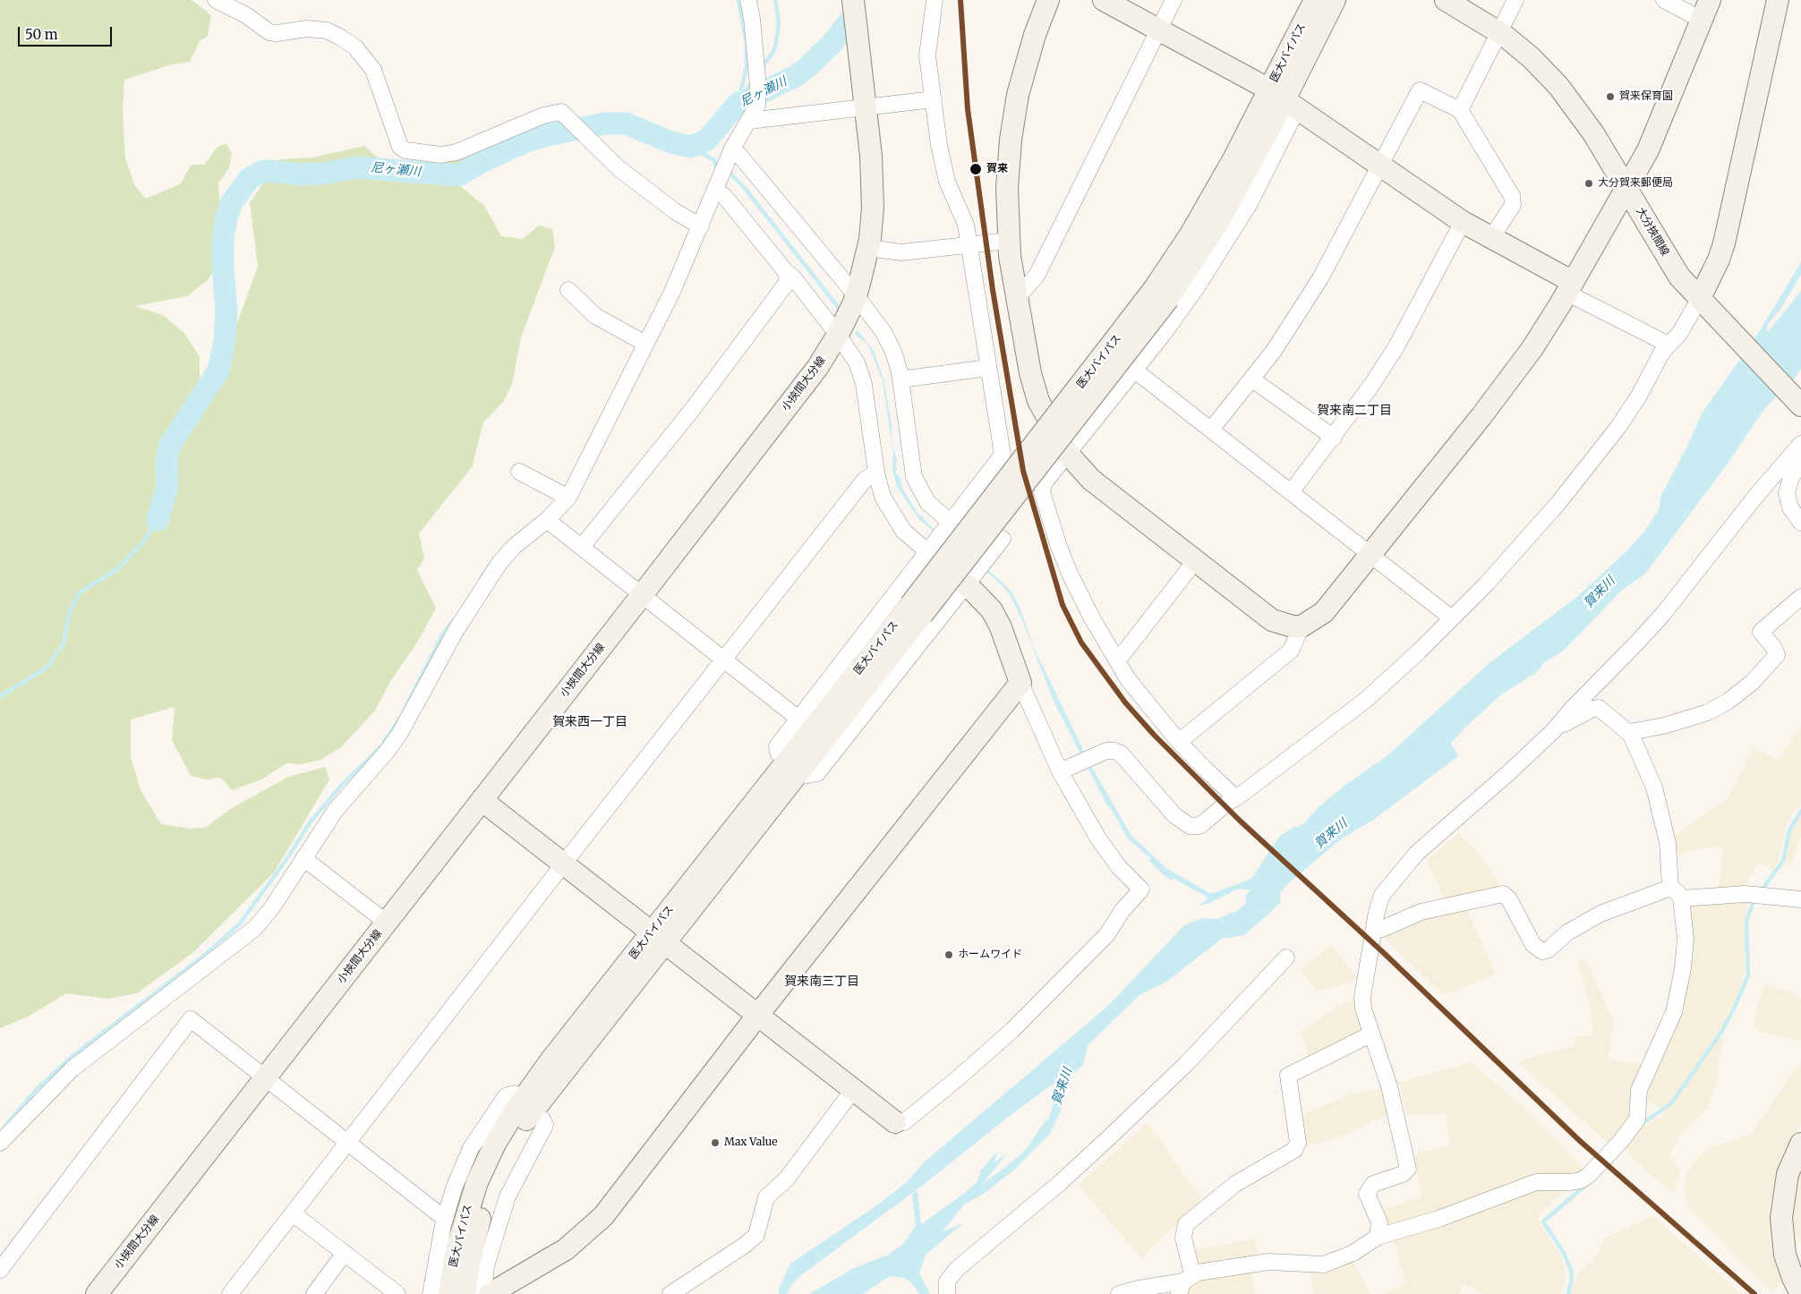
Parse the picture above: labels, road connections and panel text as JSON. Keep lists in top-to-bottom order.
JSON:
{
  "streets": {
    "street": ["医大バイパス", "大分挾間線", "小挾間大分線"]
  },
  "districts": ["賀来南二丁目", "賀来西一丁目", "賀来南三丁目"],
  "water": ["尼ヶ瀬川", "賀来川"],
  "places": [
    "賀来保育園",
    "賀来",
    "大分賀来郵便局",
    "ホームワイド",
    "Max Value"
  ],
  "scale_bar": "50 m"
}
